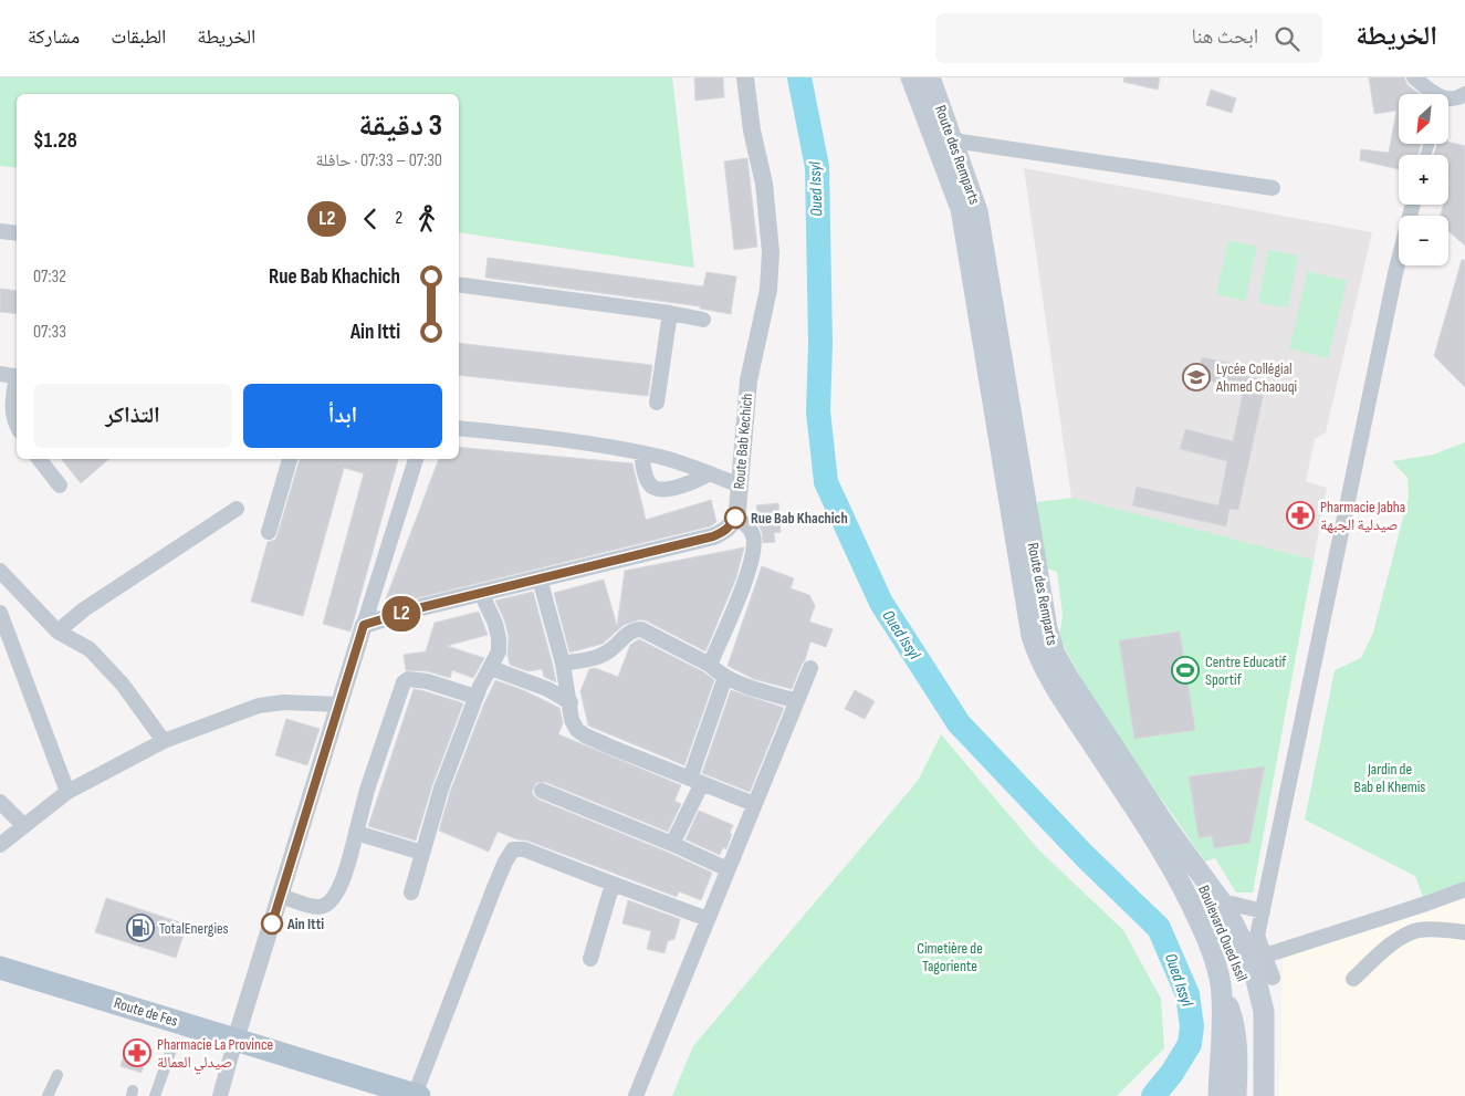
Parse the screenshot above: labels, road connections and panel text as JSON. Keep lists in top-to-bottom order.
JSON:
{
  "streets": {
    "main road": ["Route des Remparts", "Boulevard Oued Issil", "Route de Fes"],
    "street": ["Route Bab Kechich"]
  },
  "crossings": [
    ["Route des Remparts", "Boulevard Oued Issil"]
  ],
  "water": ["Oued Issyl"],
  "parks": ["Jardin de Bab el Khemis", "Cimetière de Tagoriente"],
  "places": {
    "school or university": ["Lycée Collégial Ahmed Chaouqi"],
    "pharmacy": ["Pharmacie Jabha صيدلية الجبهة", "Pharmacie La Province صيدلي العمالة"],
    "other": ["Rue Bab Khachich", "Ain Itti"],
    "sports": ["Centre Educatif Sportif"],
    "fuel station": ["TotalEnergies"]
  },
  "lines": ["bus line L2"],
  "north": "bottom left",
  "page": {
    "header": "الخريطة",
    "search": "ابحث هنا",
    "nav": ["الخريطة", "الطبقات", "مشاركة"],
    "on_map": "L2",
    "map_buttons": ["+", "−"],
    "heading": ["3 دقيقة", "07:30 – 07:33 · حافلة", "$1.28"],
    "legs": ["2", "L2"],
    "list": [
      {
        "name": "Rue Bab Khachich",
        "value": "07:32"
      },
      {
        "name": "Ain Itti",
        "value": "07:33"
      }
    ],
    "buttons": ["ابدأ", "التذاكر"]
  }
}
